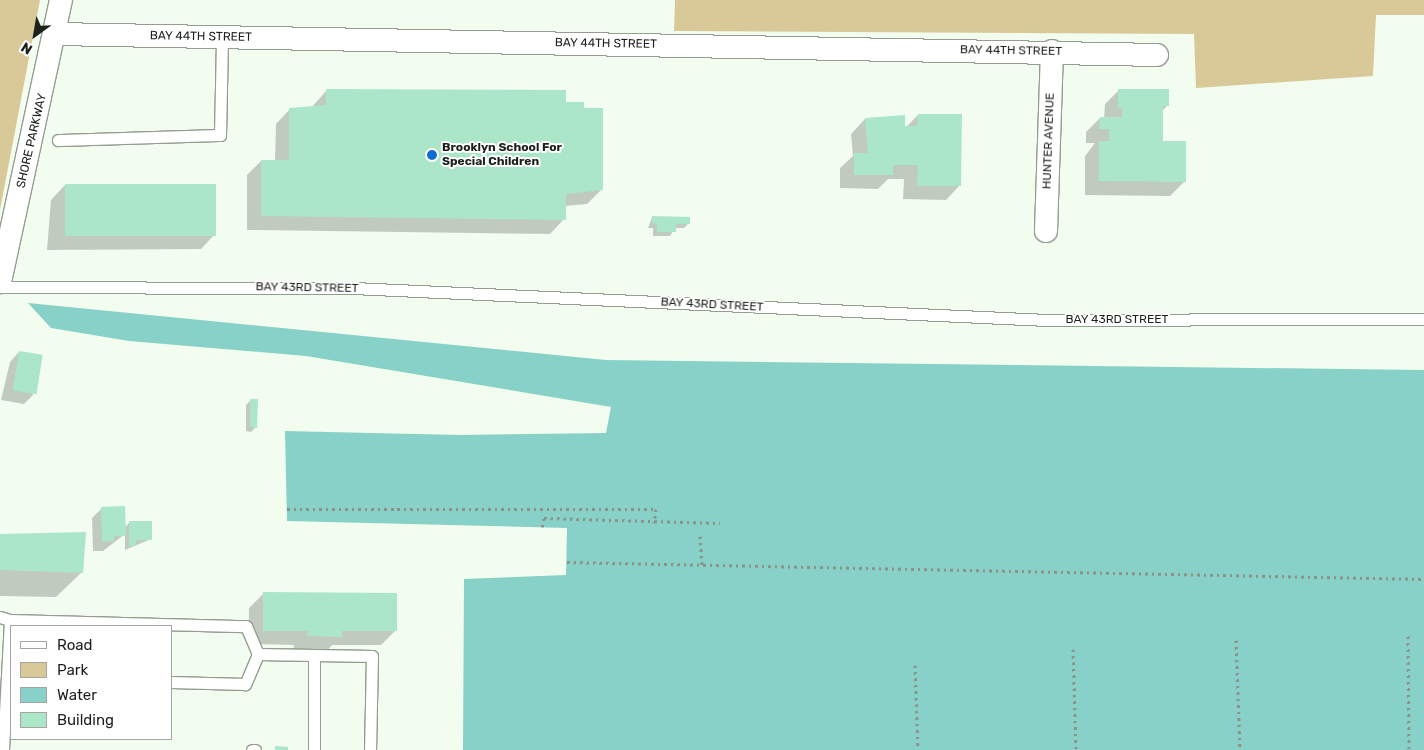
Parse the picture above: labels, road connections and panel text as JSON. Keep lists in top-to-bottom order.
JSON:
{
  "streets": {
    "street": ["BAY 44TH STREET", "SHORE PARKWAY", "HUNTER AVENUE"],
    "lane": ["BAY 43RD STREET"]
  },
  "crossings": [
    ["BAY 44TH STREET", "SHORE PARKWAY"],
    ["BAY 44TH STREET", "HUNTER AVENUE"]
  ],
  "places": ["Brooklyn School For Special Children"],
  "legend": [
    "Road",
    "Park",
    "Water",
    "Building"
  ],
  "north": "bottom left"
}
